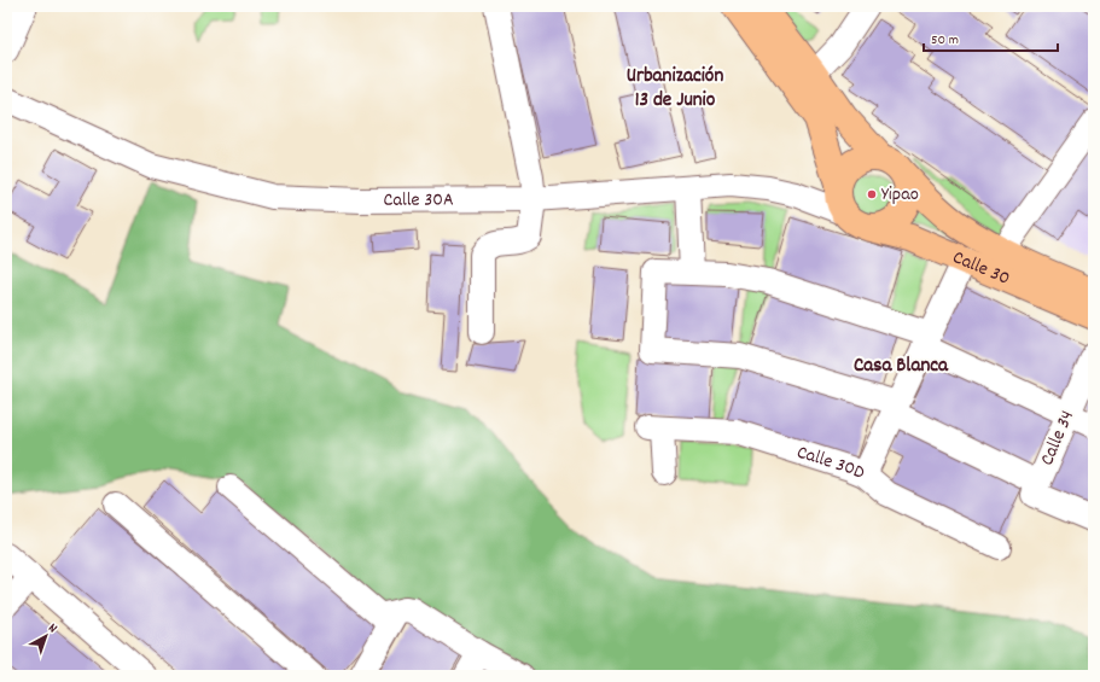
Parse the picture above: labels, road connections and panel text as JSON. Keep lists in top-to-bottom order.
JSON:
{
  "streets": {
    "main road": ["Calle 30"],
    "street": ["Calle 30A", "Calle 34", "Calle 30D"]
  },
  "crossings": [
    ["Calle 30A", "Calle 30"]
  ],
  "districts": ["Urbanización 13 de Junio", "Casa Blanca"],
  "places": ["Yipao"],
  "scale_bar": "50 m",
  "north": "top right"
}
